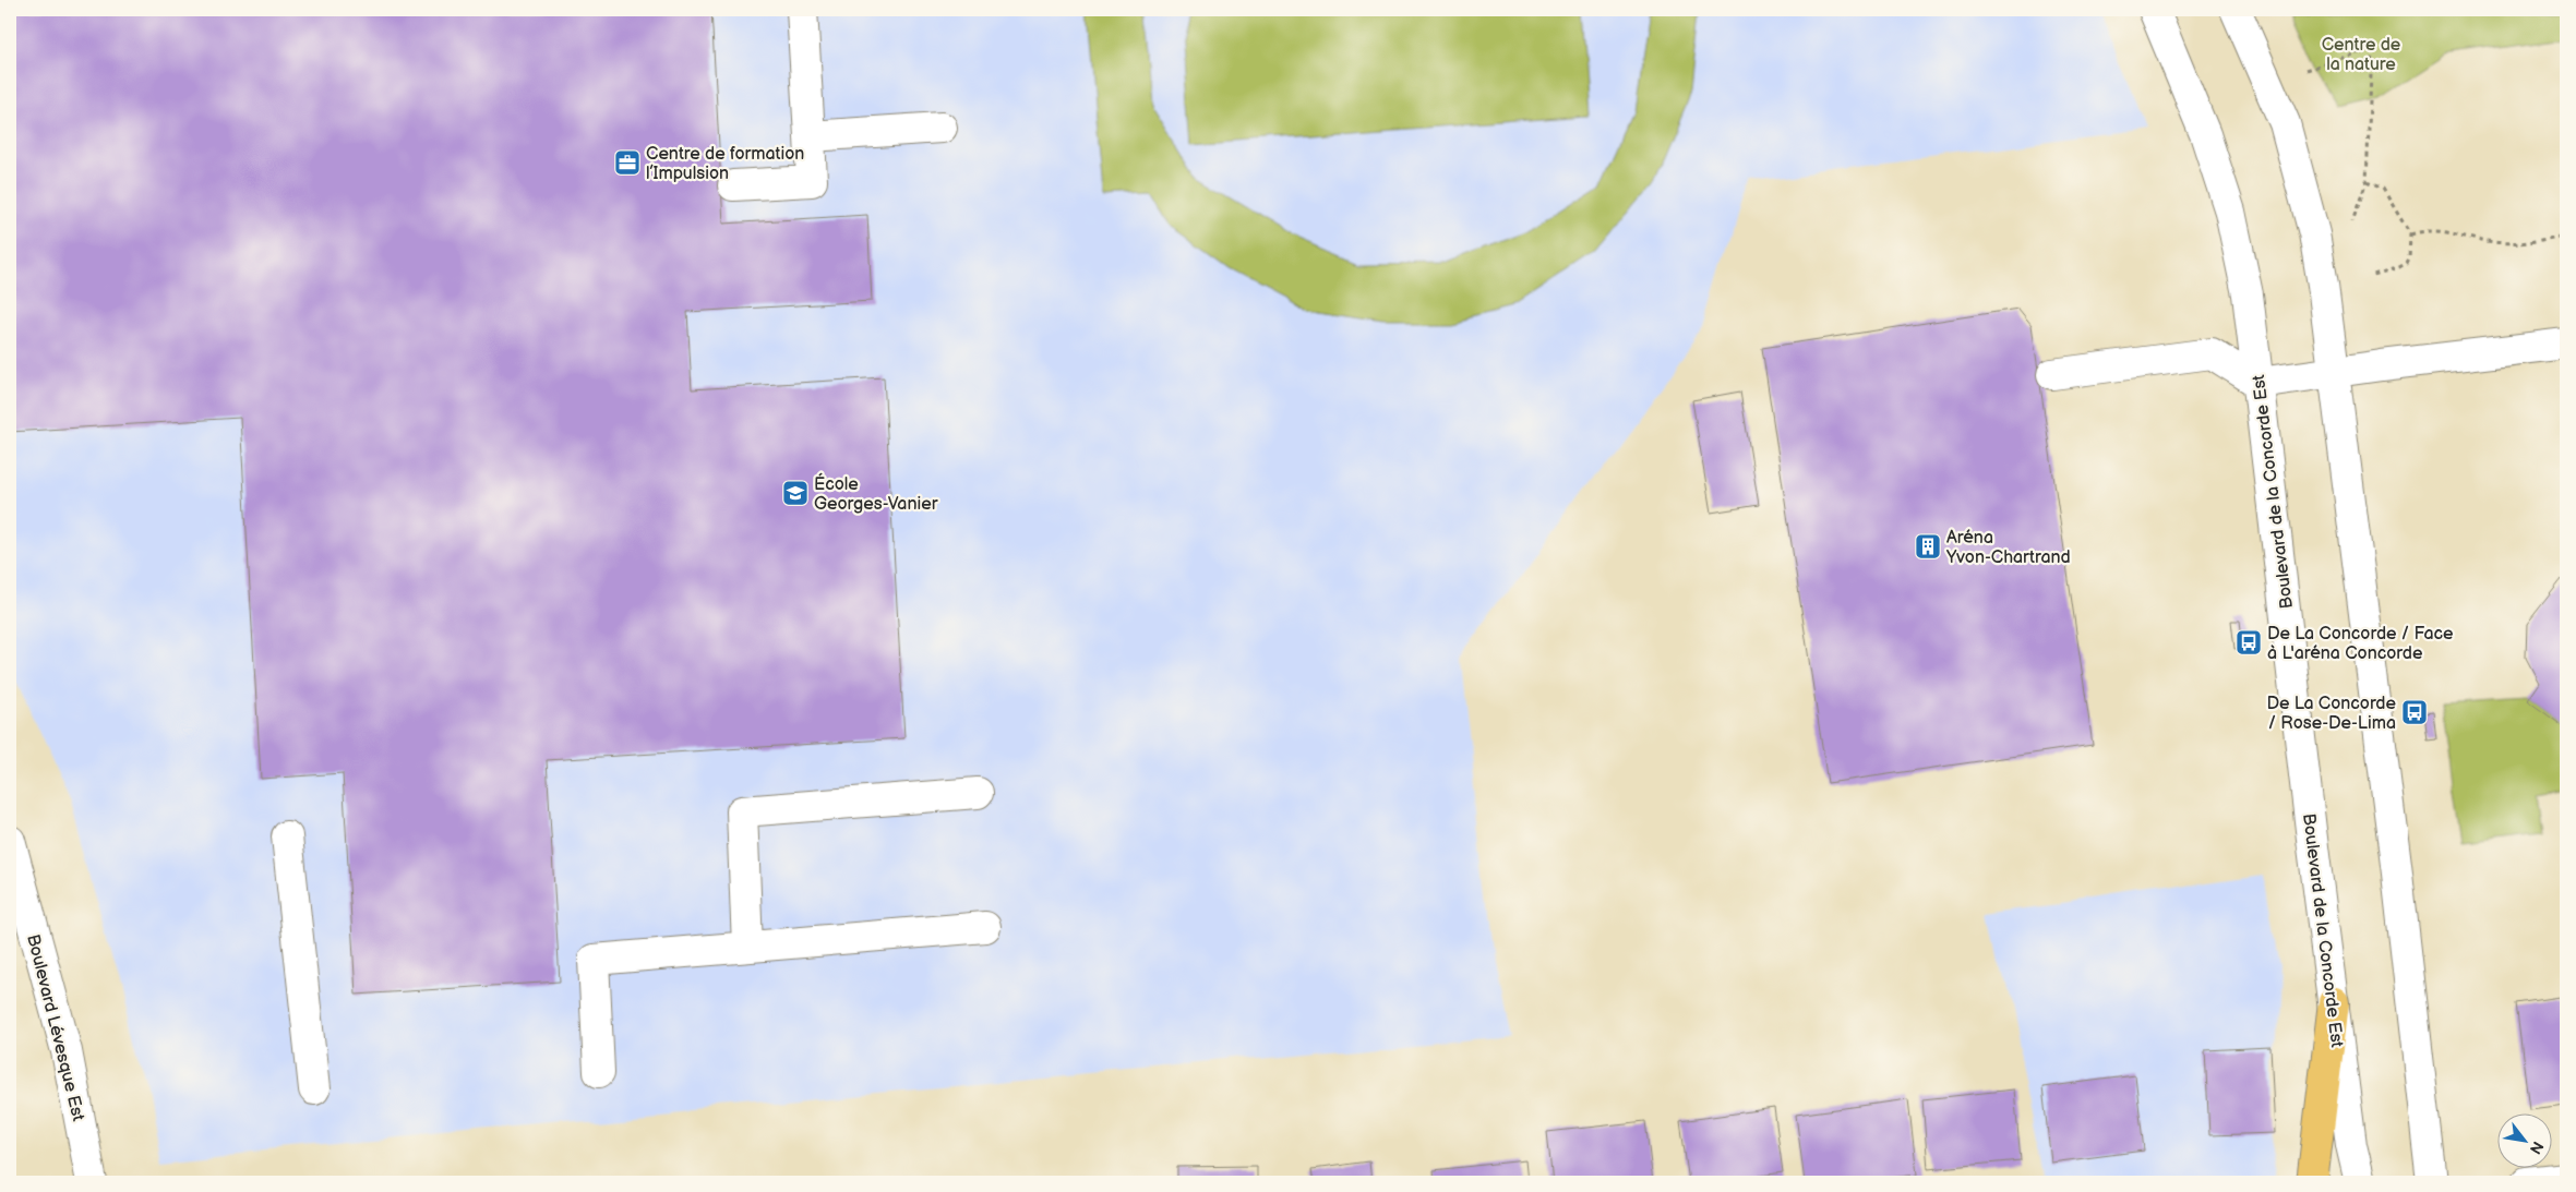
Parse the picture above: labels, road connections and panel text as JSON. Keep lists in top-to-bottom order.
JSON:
{
  "streets": {
    "street": ["Boulevard de la Concorde Est", "Boulevard Lévesque Est"]
  },
  "parks": ["Centre de la nature"],
  "places": {
    "office": ["Centre de formation l’Impulsion"],
    "school or university": ["École Georges-Vanier"],
    "building": ["Aréna Yvon-Chartrand"],
    "bus stop": ["De La Concorde / Face à L'aréna Concorde", "De La Concorde / Rose-De-Lima"]
  },
  "north": "bottom right"
}
